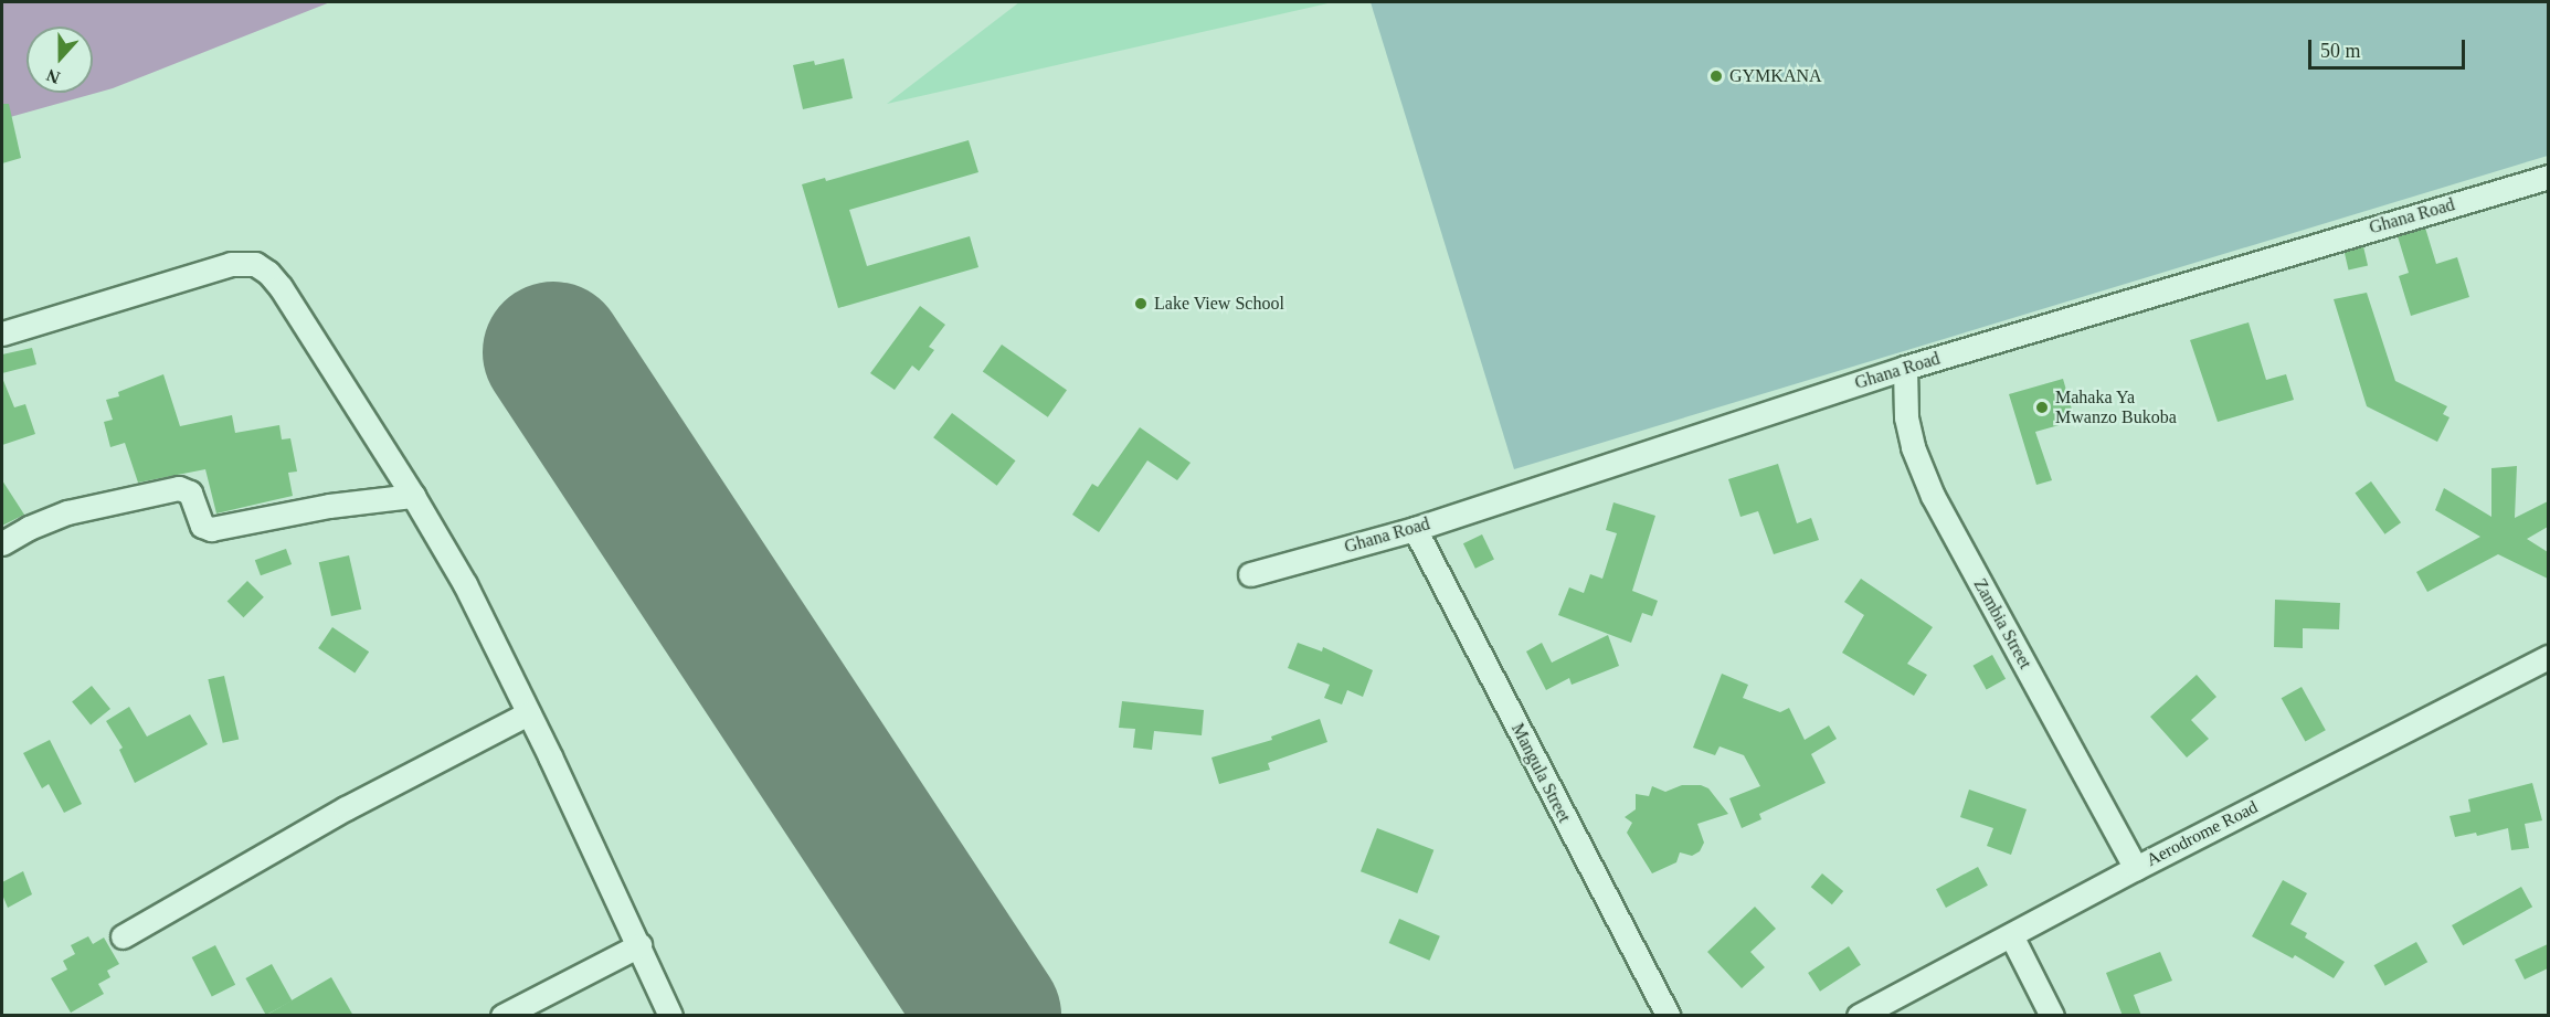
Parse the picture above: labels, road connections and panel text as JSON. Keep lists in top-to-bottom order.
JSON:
{
  "streets": {
    "street": [
      "Ghana Road",
      "Zambia Street",
      "Mangula Street",
      "Aerodrome Road"
    ]
  },
  "crossings": [
    ["Ghana Road", "Zambia Street"],
    ["Ghana Road", "Mangula Street"],
    ["Zambia Street", "Aerodrome Road"]
  ],
  "places": ["GYMKANA", "Lake View School", "Mahaka Ya Mwanzo Bukoba"],
  "scale_bar": "50 m",
  "north": "bottom"
}
